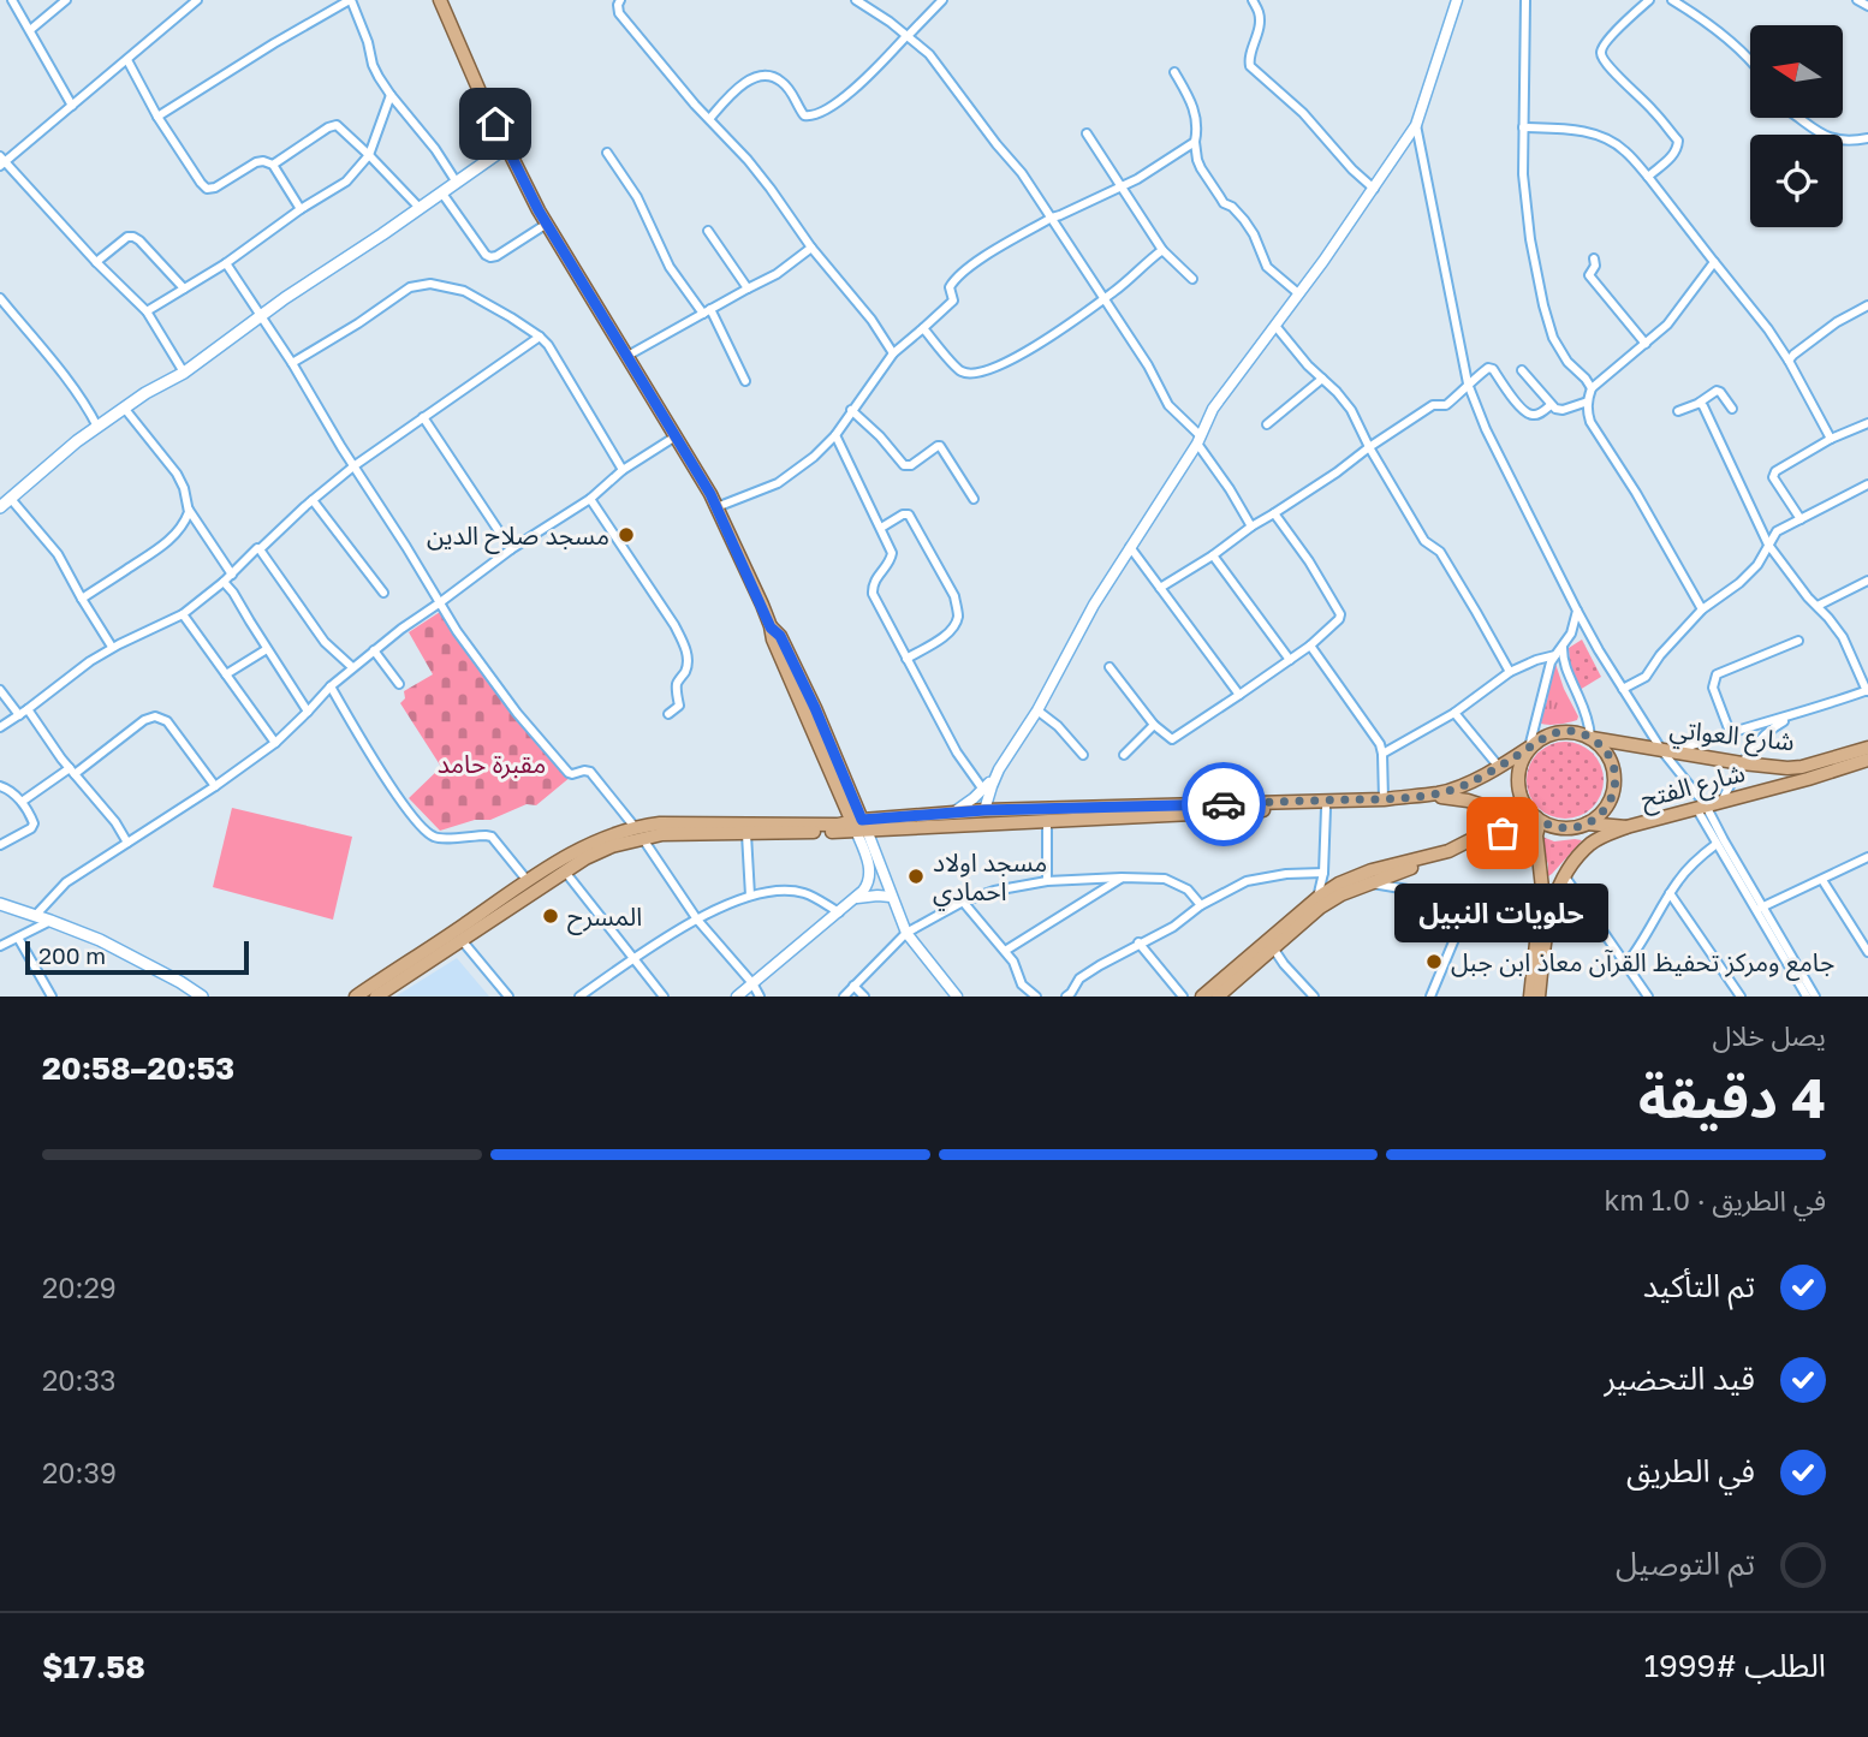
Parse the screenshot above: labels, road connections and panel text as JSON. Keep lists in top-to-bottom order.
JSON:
{
  "streets": {
    "main road": ["شارع العواتي", "شارع الفتح"]
  },
  "parks": ["مقبرة حامد"],
  "places": [
    "مسجد صلاح الدين",
    "حلويات النبيل",
    "مسجد اولاد احمادي",
    "المسرح",
    "جامع ومركز تحفيظ القرآن معاذ ابن جبل"
  ],
  "scale_bar": "200 m",
  "north": "left",
  "page": {
    "bubble": "حلويات النبيل",
    "scale": "200 m",
    "heading": ["4 دقيقة", "يصل خلال", "20:53–20:58"],
    "panel": ["الطلب #1999", "$17.58"],
    "bar": "في الطريق · 1.0 km",
    "list": [
      ["تم التأكيد", "20:29"],
      ["قيد التحضير", "20:33"],
      ["في الطريق", "20:39"],
      "تم التوصيل"
    ]
  }
}
